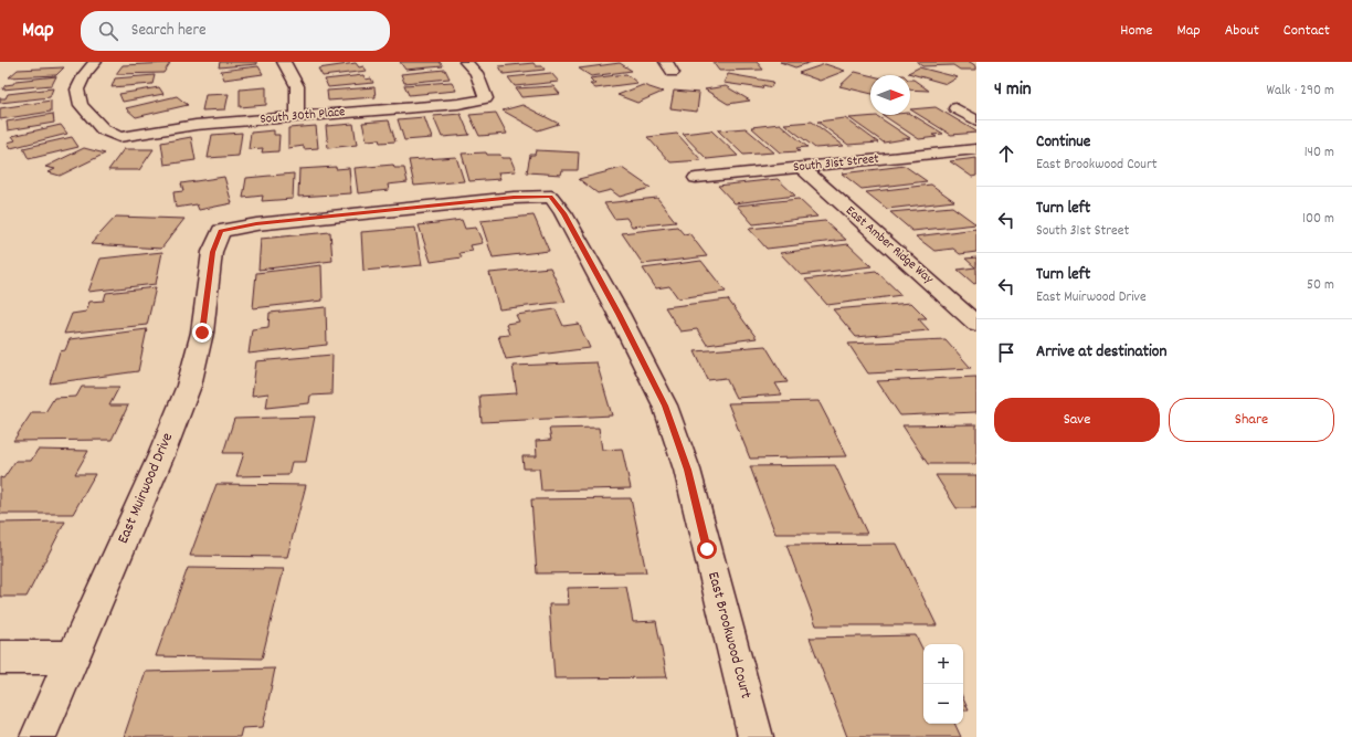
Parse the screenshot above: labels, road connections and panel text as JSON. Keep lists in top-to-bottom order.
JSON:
{
  "streets": {
    "street": [
      "South 30th Place",
      "South 31st Street",
      "East Amber Ridge Way",
      "East Muirwood Drive",
      "East Brookwood Court"
    ]
  },
  "crossings": [
    ["South 31st Street", "East Amber Ridge Way"],
    ["East Muirwood Drive", "East Brookwood Court"]
  ],
  "north": "right",
  "page": {
    "header": "Map",
    "search": "Search here",
    "nav": [
      "Home",
      "Map",
      "About",
      "Contact"
    ],
    "heading": ["4 min", "Walk · 290 m"],
    "list": [
      ["Continue", "East Brookwood Court", "140 m"],
      ["Turn left", "South 31st Street", "100 m"],
      ["Turn left", "East Muirwood Drive", "50 m"],
      "Arrive at destination"
    ],
    "buttons": ["Save", "Share"],
    "map_buttons": ["+", "−"]
  }
}
